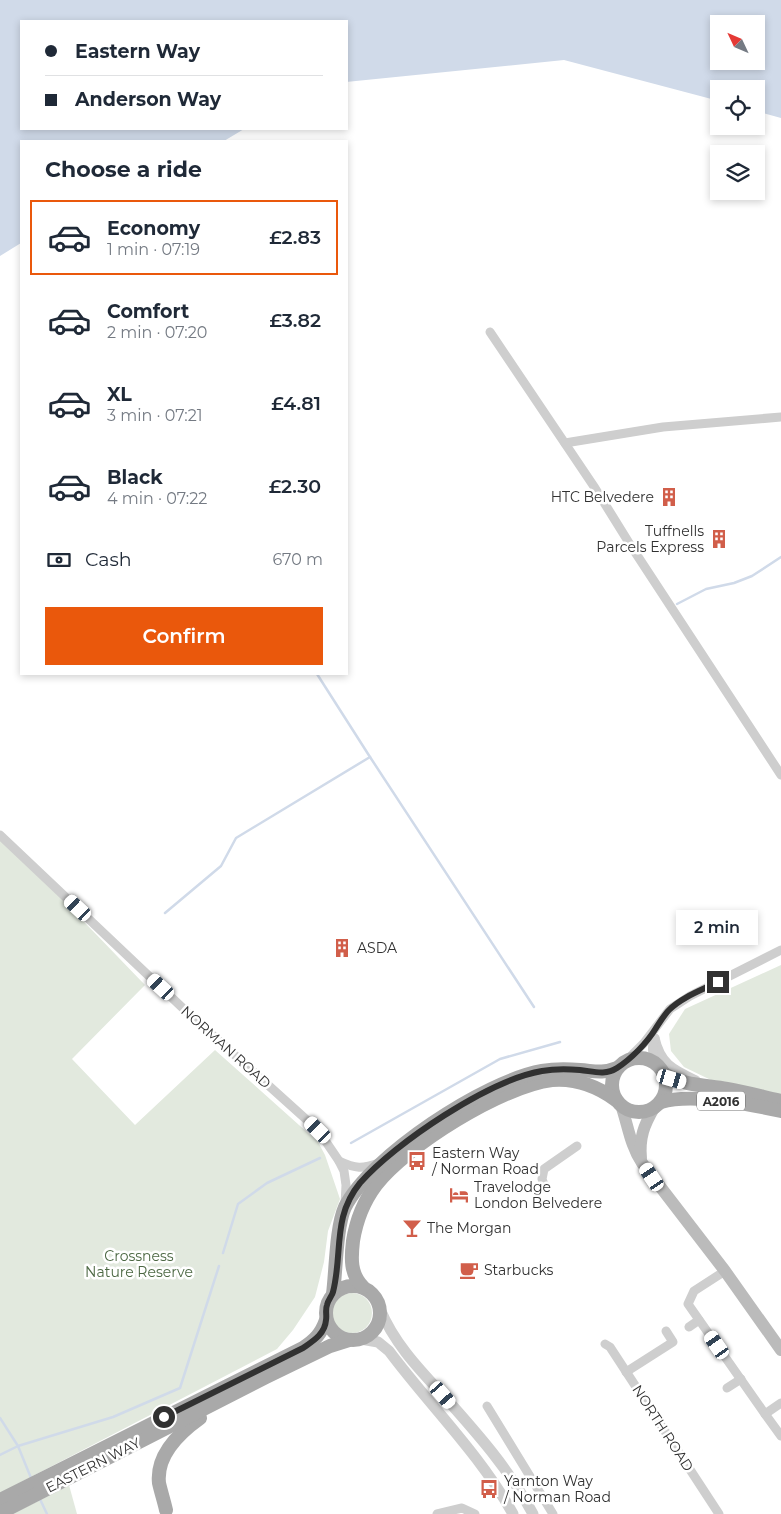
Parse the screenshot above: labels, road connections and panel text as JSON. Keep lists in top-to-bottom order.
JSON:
{
  "streets": {
    "main road": ["A2016", "EASTERN WAY"],
    "street": ["NORMAN ROAD", "NORTH ROAD"]
  },
  "parks": ["Crossness Nature Reserve"],
  "places": {
    "building": ["HTC Belvedere", "Tuffnells Parcels Express", "ASDA"],
    "bus stop": ["Eastern Way / Norman Road", "Yarnton Way / Norman Road"],
    "hotel": ["Travelodge London Belvedere"],
    "bar": ["The Morgan"],
    "cafe": ["Starbucks"]
  },
  "north": "top left",
  "page": {
    "banner": ["Eastern Way", "Anderson Way"],
    "heading": "Choose a ride",
    "list": [
      {
        "name": "Economy",
        "note": "1 min · 07:19",
        "value": "£2.83"
      },
      {
        "name": "Comfort",
        "note": "2 min · 07:20",
        "value": "£3.82"
      },
      {
        "name": "XL",
        "note": "3 min · 07:21",
        "value": "£4.81"
      },
      {
        "name": "Black",
        "note": "4 min · 07:22",
        "value": "£2.30"
      }
    ],
    "pay": ["Cash", "670 m"],
    "buttons": "Confirm",
    "bubble": "2 min"
  }
}
